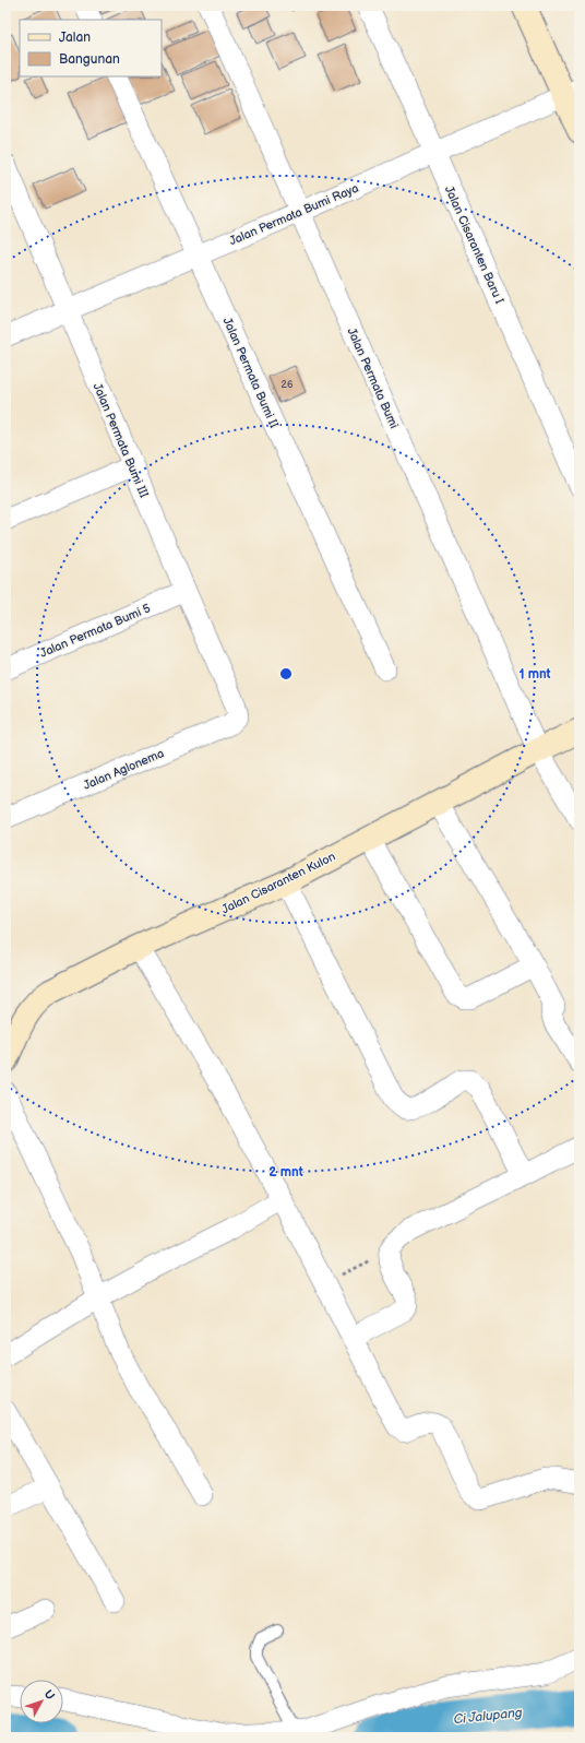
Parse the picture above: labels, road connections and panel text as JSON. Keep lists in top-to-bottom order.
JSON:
{
  "streets": {
    "main road": ["Jalan Cisaranten Kulon"],
    "street": [
      "Jalan Permata Bumi Raya",
      "Jalan Cisaranten Baru I",
      "Jalan Permata Bumi II",
      "Jalan Permata Bumi",
      "Jalan Permata Bumi III",
      "Jalan Permata Bumi 5",
      "Jalan Aglonema"
    ]
  },
  "crossings": [
    ["Jalan Permata Bumi Raya", "Jalan Cisaranten Baru I"],
    ["Jalan Permata Bumi Raya", "Jalan Permata Bumi II"],
    ["Jalan Permata Bumi Raya", "Jalan Permata Bumi"],
    ["Jalan Permata Bumi Raya", "Jalan Permata Bumi III"],
    ["Jalan Permata Bumi", "Jalan Cisaranten Kulon"],
    ["Jalan Permata Bumi III", "Jalan Permata Bumi 5"],
    ["Jalan Permata Bumi III", "Jalan Aglonema"]
  ],
  "water": ["Ci Jalupang"],
  "house_numbers": ["26"],
  "legend": ["Jalan", "Bangunan"],
  "north": "top right",
  "rings": ["1 mnt", "2 mnt"]
}
